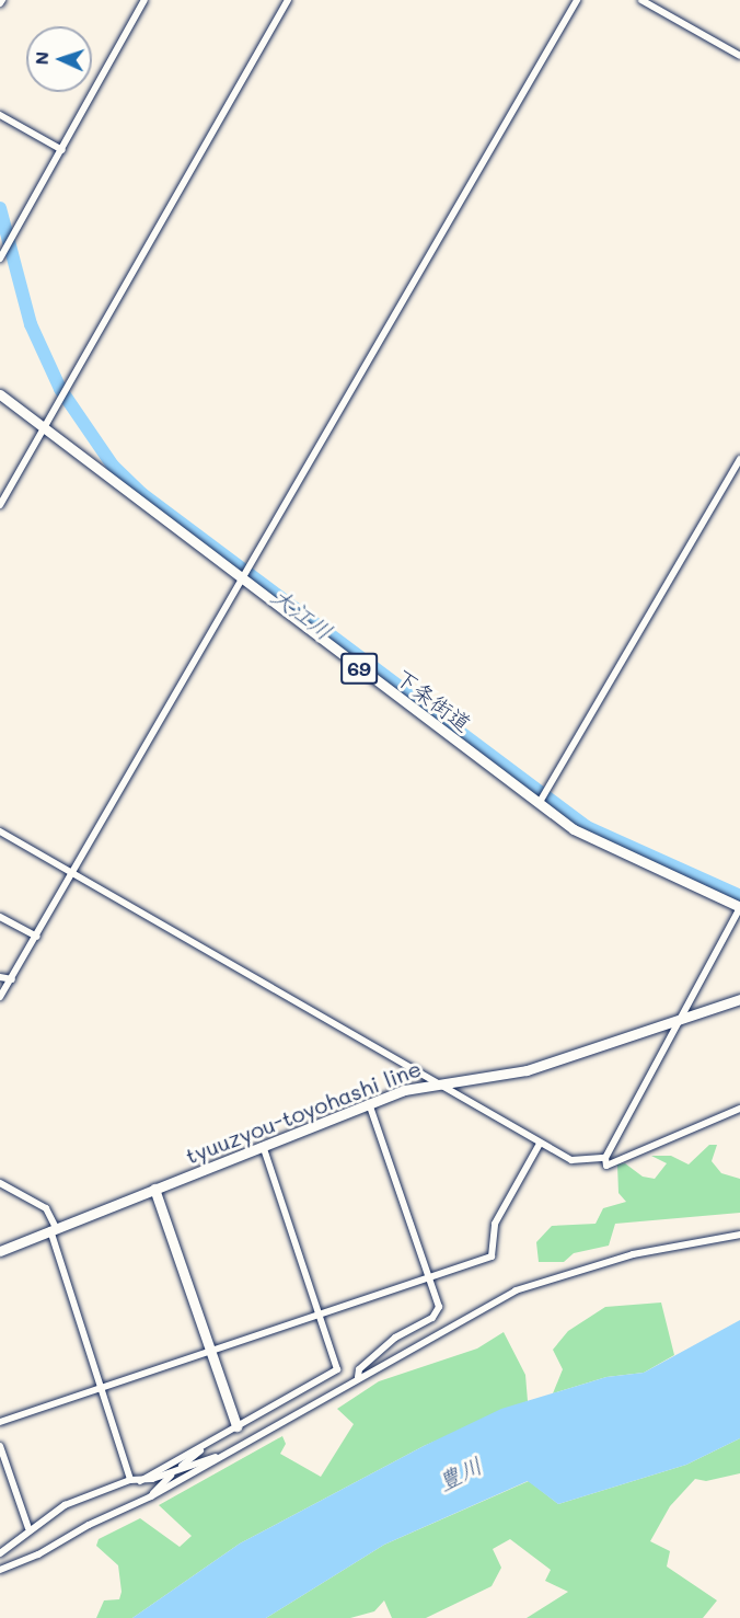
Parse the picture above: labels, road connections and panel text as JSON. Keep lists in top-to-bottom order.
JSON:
{
  "streets": {
    "main road": ["69", "下条街道", "tyuuzyou-toyohashi line"]
  },
  "water": ["大江川", "豊川"],
  "north": "left"
}
